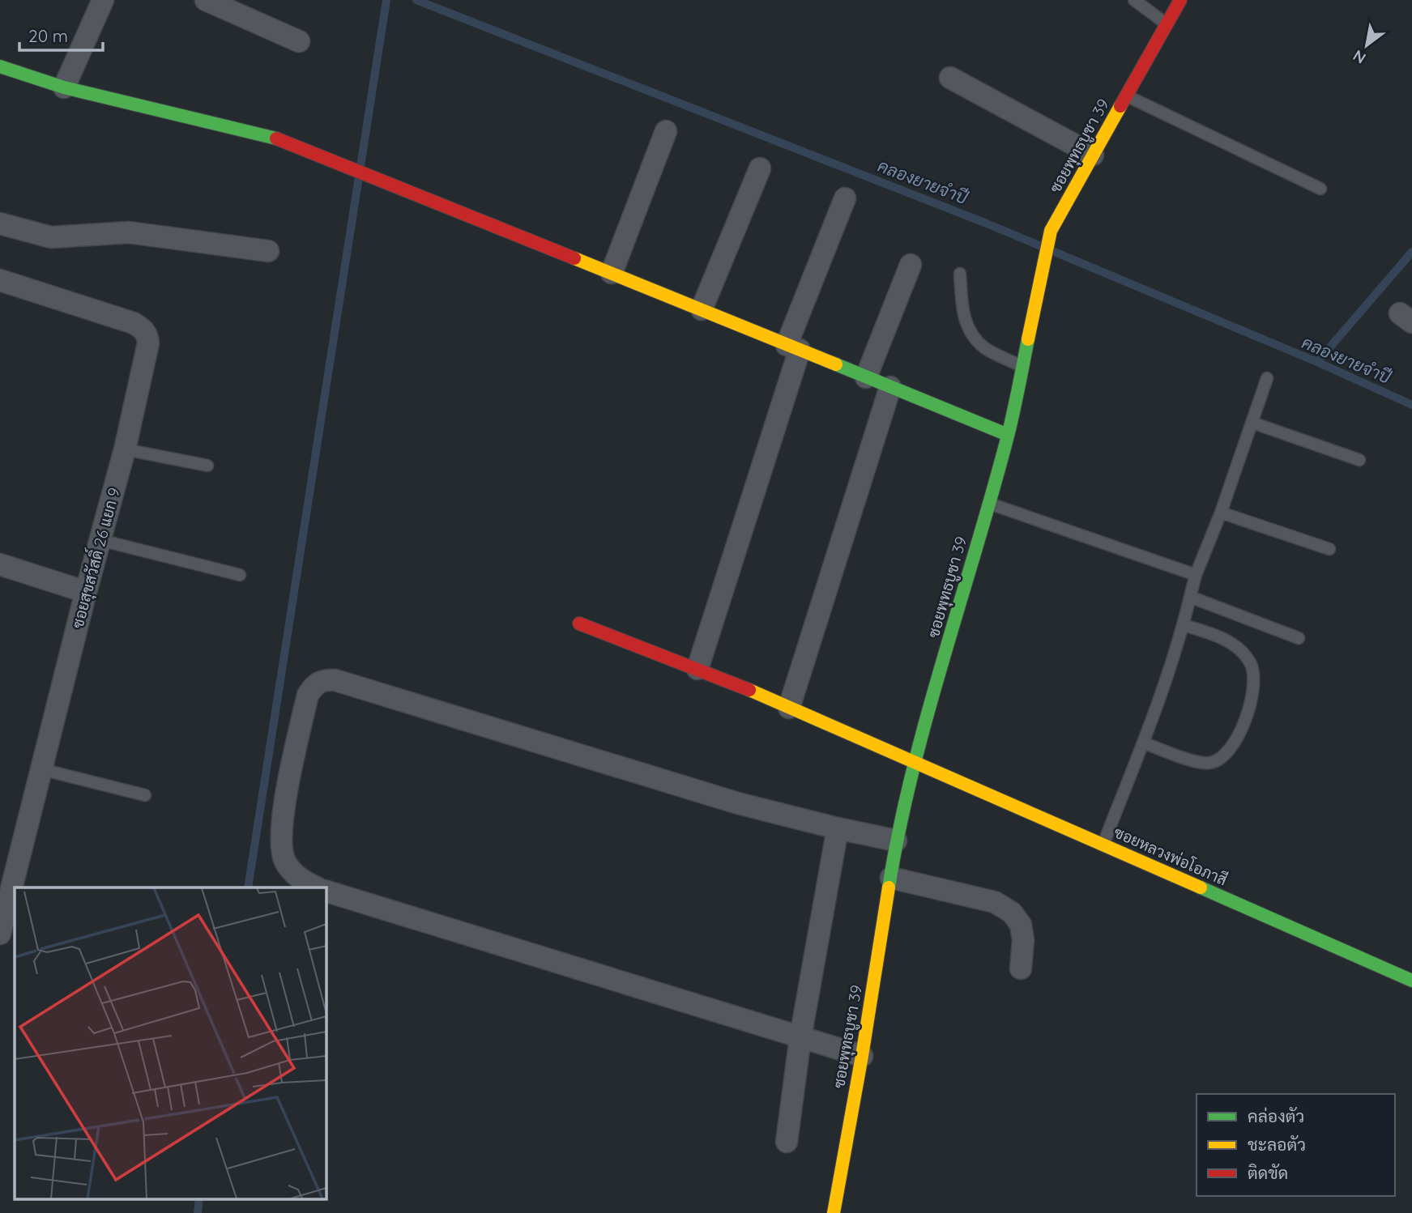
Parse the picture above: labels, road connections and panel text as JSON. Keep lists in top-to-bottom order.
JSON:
{
  "streets": {
    "street": ["ซอยพุทธบูชา 39", "ซอยสุขสวัสดิ์ 26 แยก 9", "ซอยหลวงพ่อโอภาสี"]
  },
  "crossings": [
    ["ซอยพุทธบูชา 39", "ซอยหลวงพ่อโอภาสี"]
  ],
  "water": ["คลองยายจำปี"],
  "legend": ["คล่องตัว", "ชะลอตัว", "ติดขัด"],
  "scale_bar": "20 m",
  "north": "bottom left"
}
